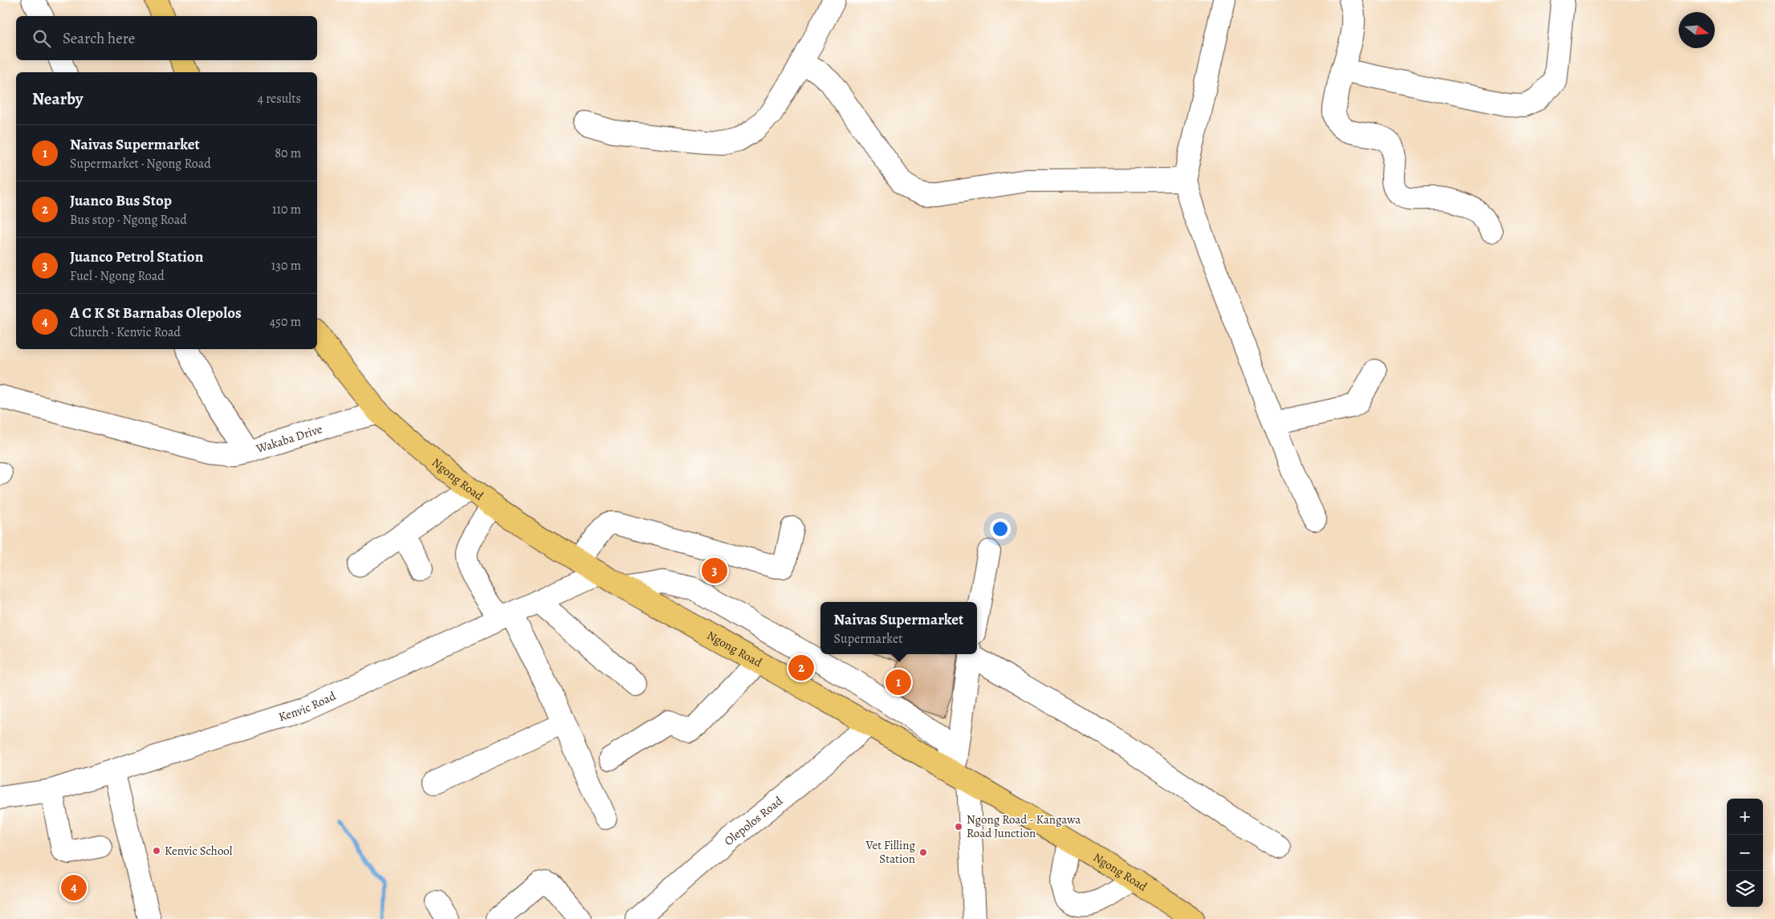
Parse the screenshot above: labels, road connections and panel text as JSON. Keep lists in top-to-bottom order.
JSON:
{
  "streets": {
    "main road": ["Ngong Road"],
    "street": ["Wakaba Drive", "Kenvic Road", "Olepolos Road"]
  },
  "crossings": [
    ["Wakaba Drive", "Ngong Road"],
    ["Ngong Road", "Kenvic Road"],
    ["Ngong Road", "Olepolos Road"]
  ],
  "places": ["Ngong Road - Kangawa Road Junction", "Kenvic School", "Vet Filling Station"],
  "north": "right",
  "page": {
    "search": "Search here",
    "heading": ["Nearby", "4 results"],
    "list": [
      {
        "mark": "1",
        "name": "Naivas Supermarket",
        "note": "Supermarket · Ngong Road",
        "value": "80 m"
      },
      {
        "mark": "2",
        "name": "Juanco Bus Stop",
        "note": "Bus stop · Ngong Road",
        "value": "110 m"
      },
      {
        "mark": "3",
        "name": "Juanco Petrol Station",
        "note": "Fuel · Ngong Road",
        "value": "130 m"
      },
      {
        "mark": "4",
        "name": "A C K St Barnabas Olepolos",
        "note": "Church · Kenvic Road",
        "value": "450 m"
      }
    ],
    "pins": [
      "3",
      "2",
      "1",
      "4"
    ],
    "popup": ["Naivas Supermarket", "Supermarket"],
    "map_buttons": ["+", "−"]
  }
}
